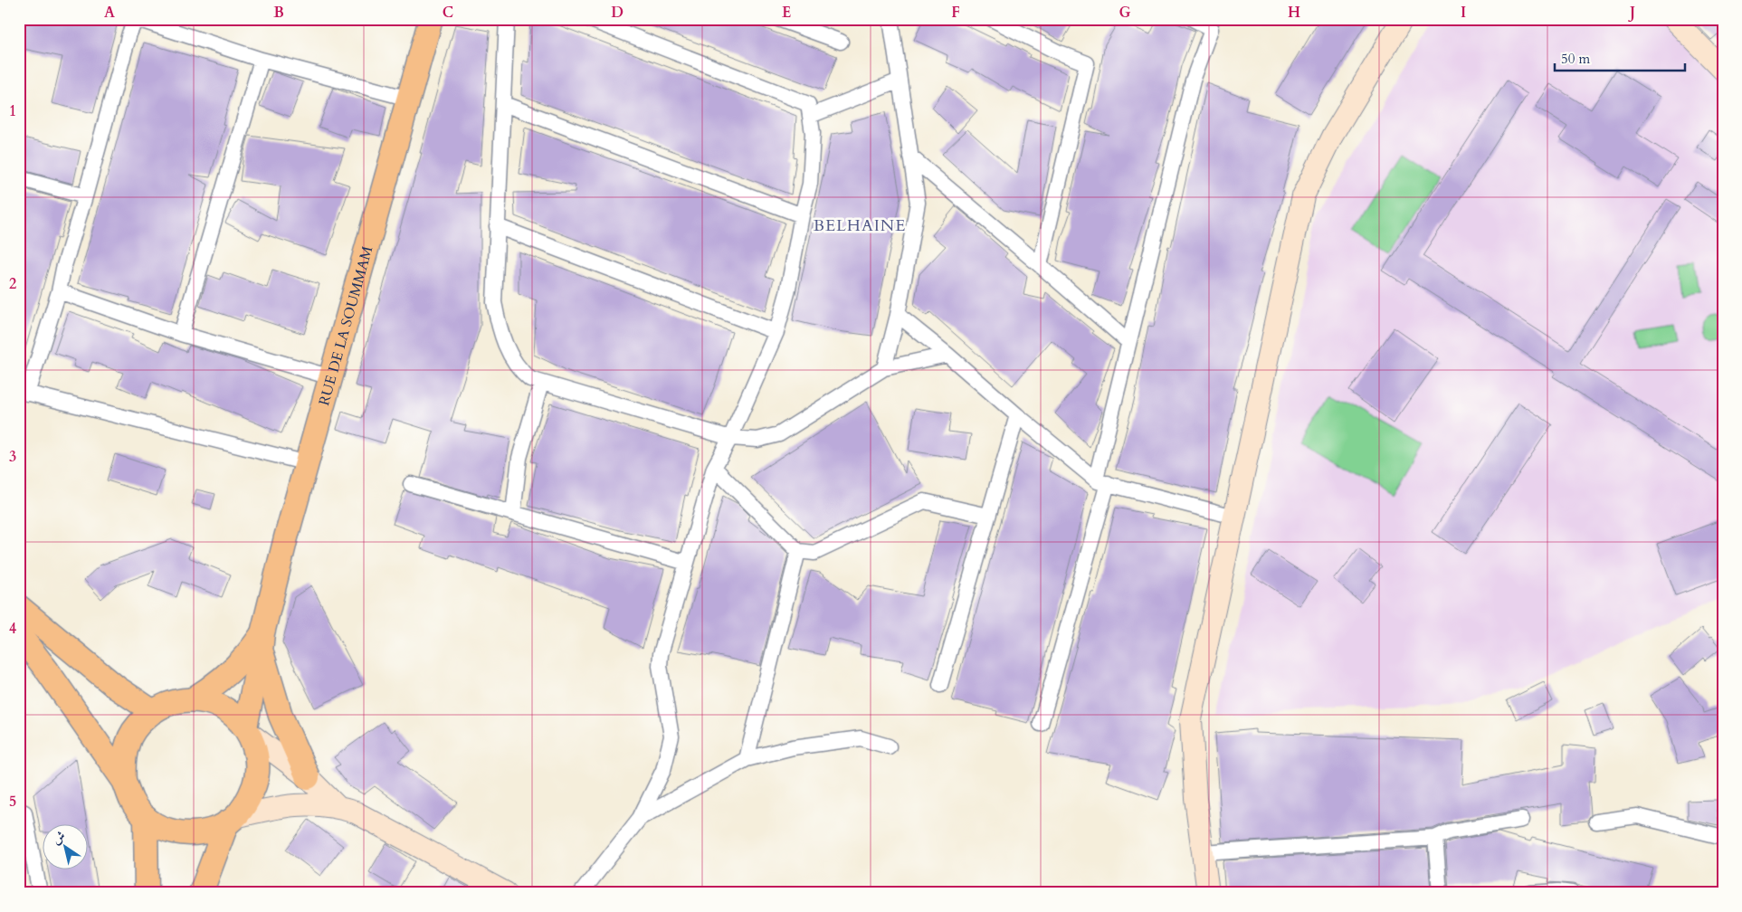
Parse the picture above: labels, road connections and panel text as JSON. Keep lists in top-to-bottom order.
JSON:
{
  "streets": {
    "main road": ["RUE DE LA SOUMMAM"]
  },
  "districts": ["BELHAINE"],
  "scale_bar": "50 m",
  "north": "top left",
  "grid": {
    "columns": [
      "A",
      "B",
      "C",
      "D",
      "E",
      "F",
      "G",
      "H",
      "I",
      "J"
    ],
    "rows": [
      "1",
      "2",
      "3",
      "4",
      "5"
    ]
  }
}
